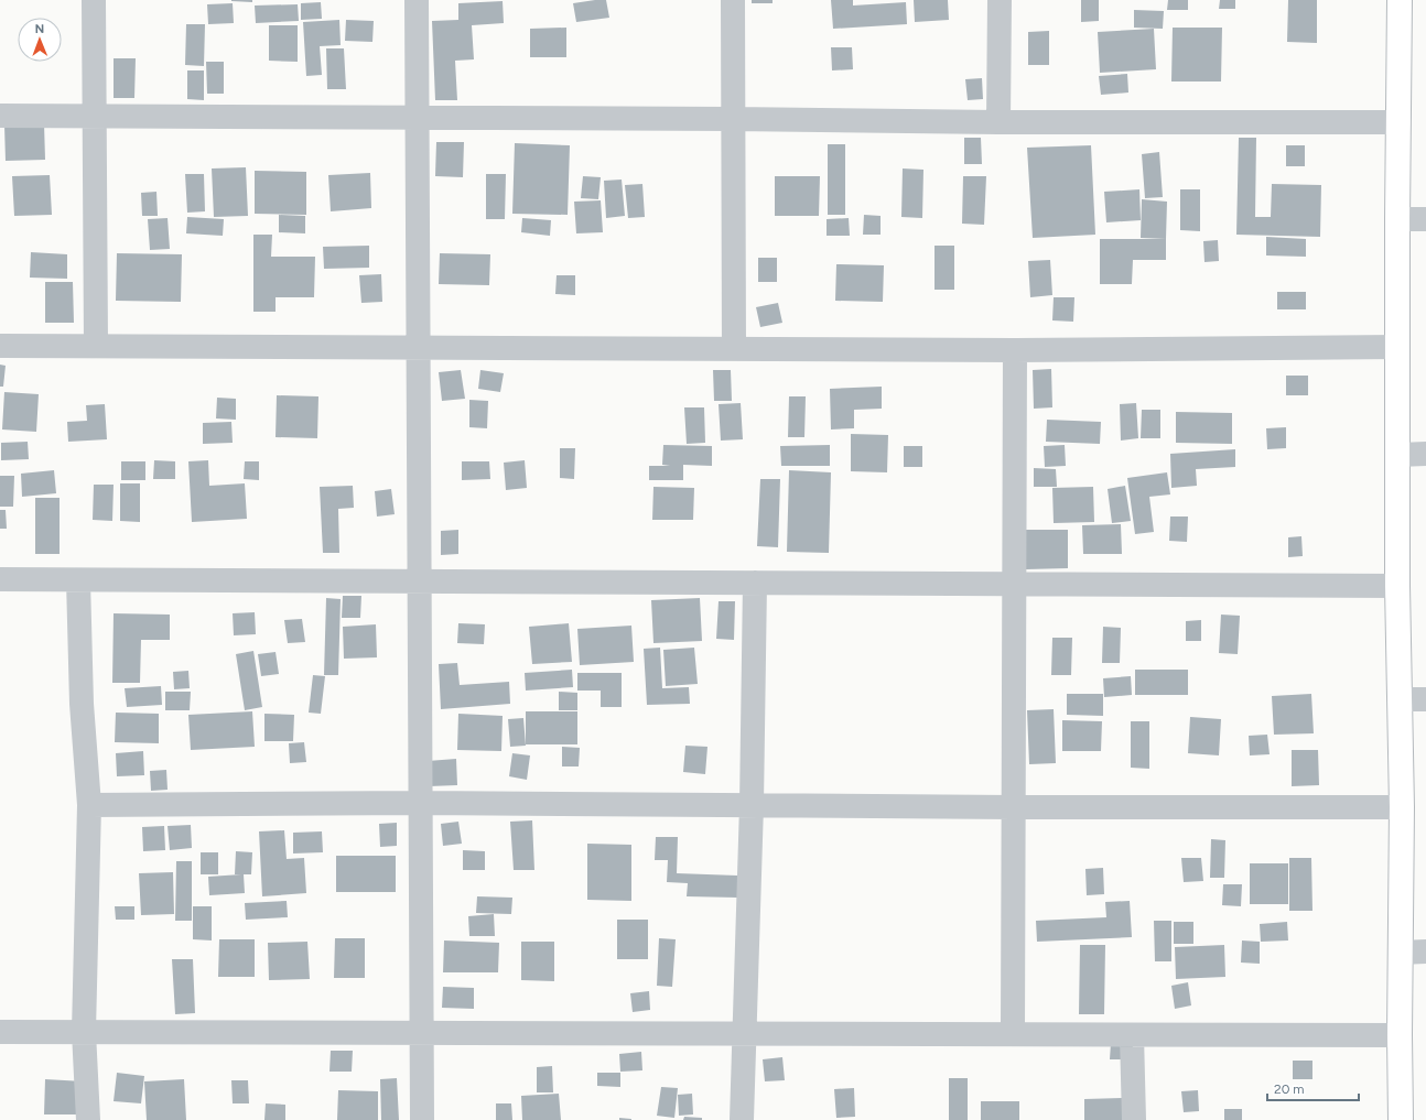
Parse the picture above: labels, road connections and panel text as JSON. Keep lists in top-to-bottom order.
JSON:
{
  "scale_bar": "20 m",
  "north": "top"
}
